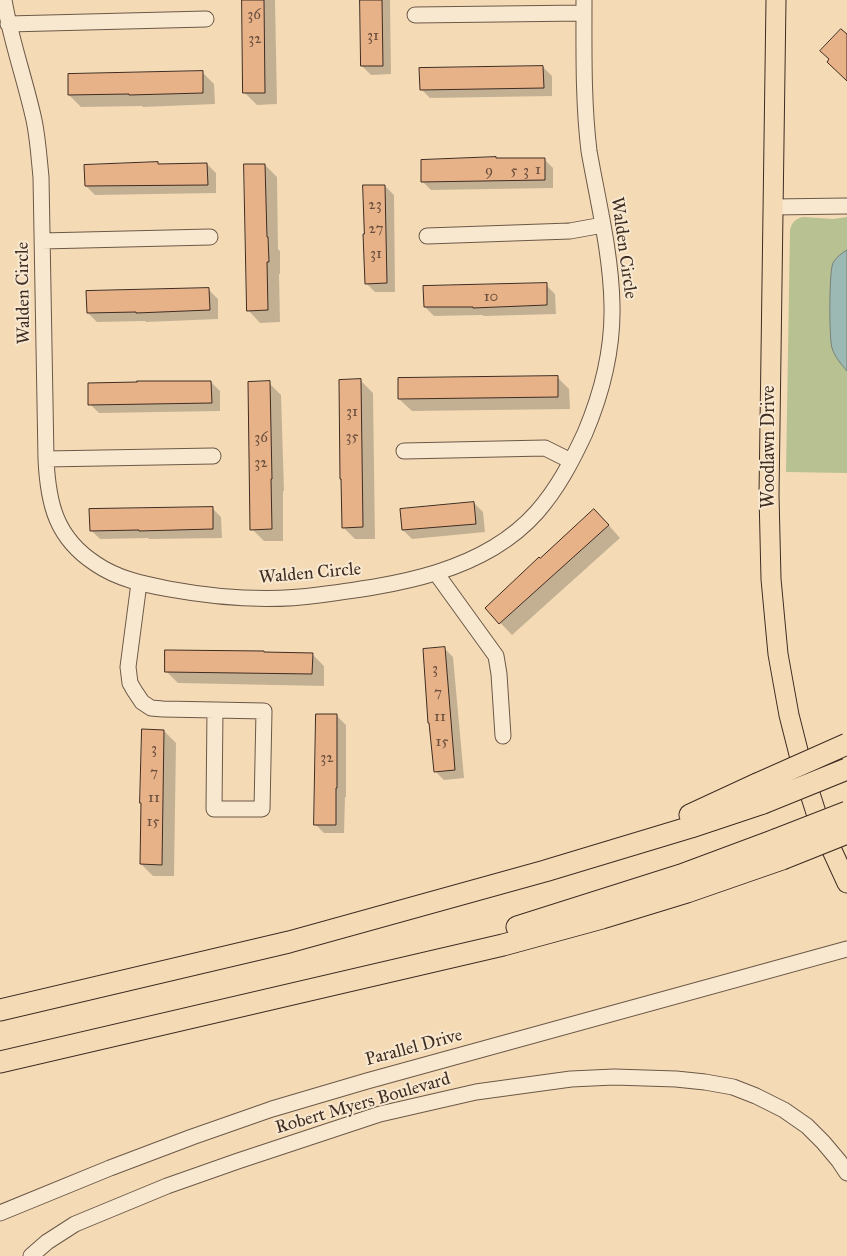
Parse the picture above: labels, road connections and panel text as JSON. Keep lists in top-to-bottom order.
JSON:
{
  "streets": {
    "main road": ["Woodlawn Drive"],
    "street": ["Walden Circle", "Parallel Drive", "Robert Myers Boulevard"]
  },
  "house_numbers": [
    "36",
    "31",
    "32",
    "1",
    "9",
    "5",
    "3",
    "23",
    "27",
    "31",
    "10",
    "31",
    "35",
    "36",
    "32",
    "3",
    "7",
    "11",
    "15",
    "3",
    "32",
    "7",
    "11",
    "15"
  ]
}
